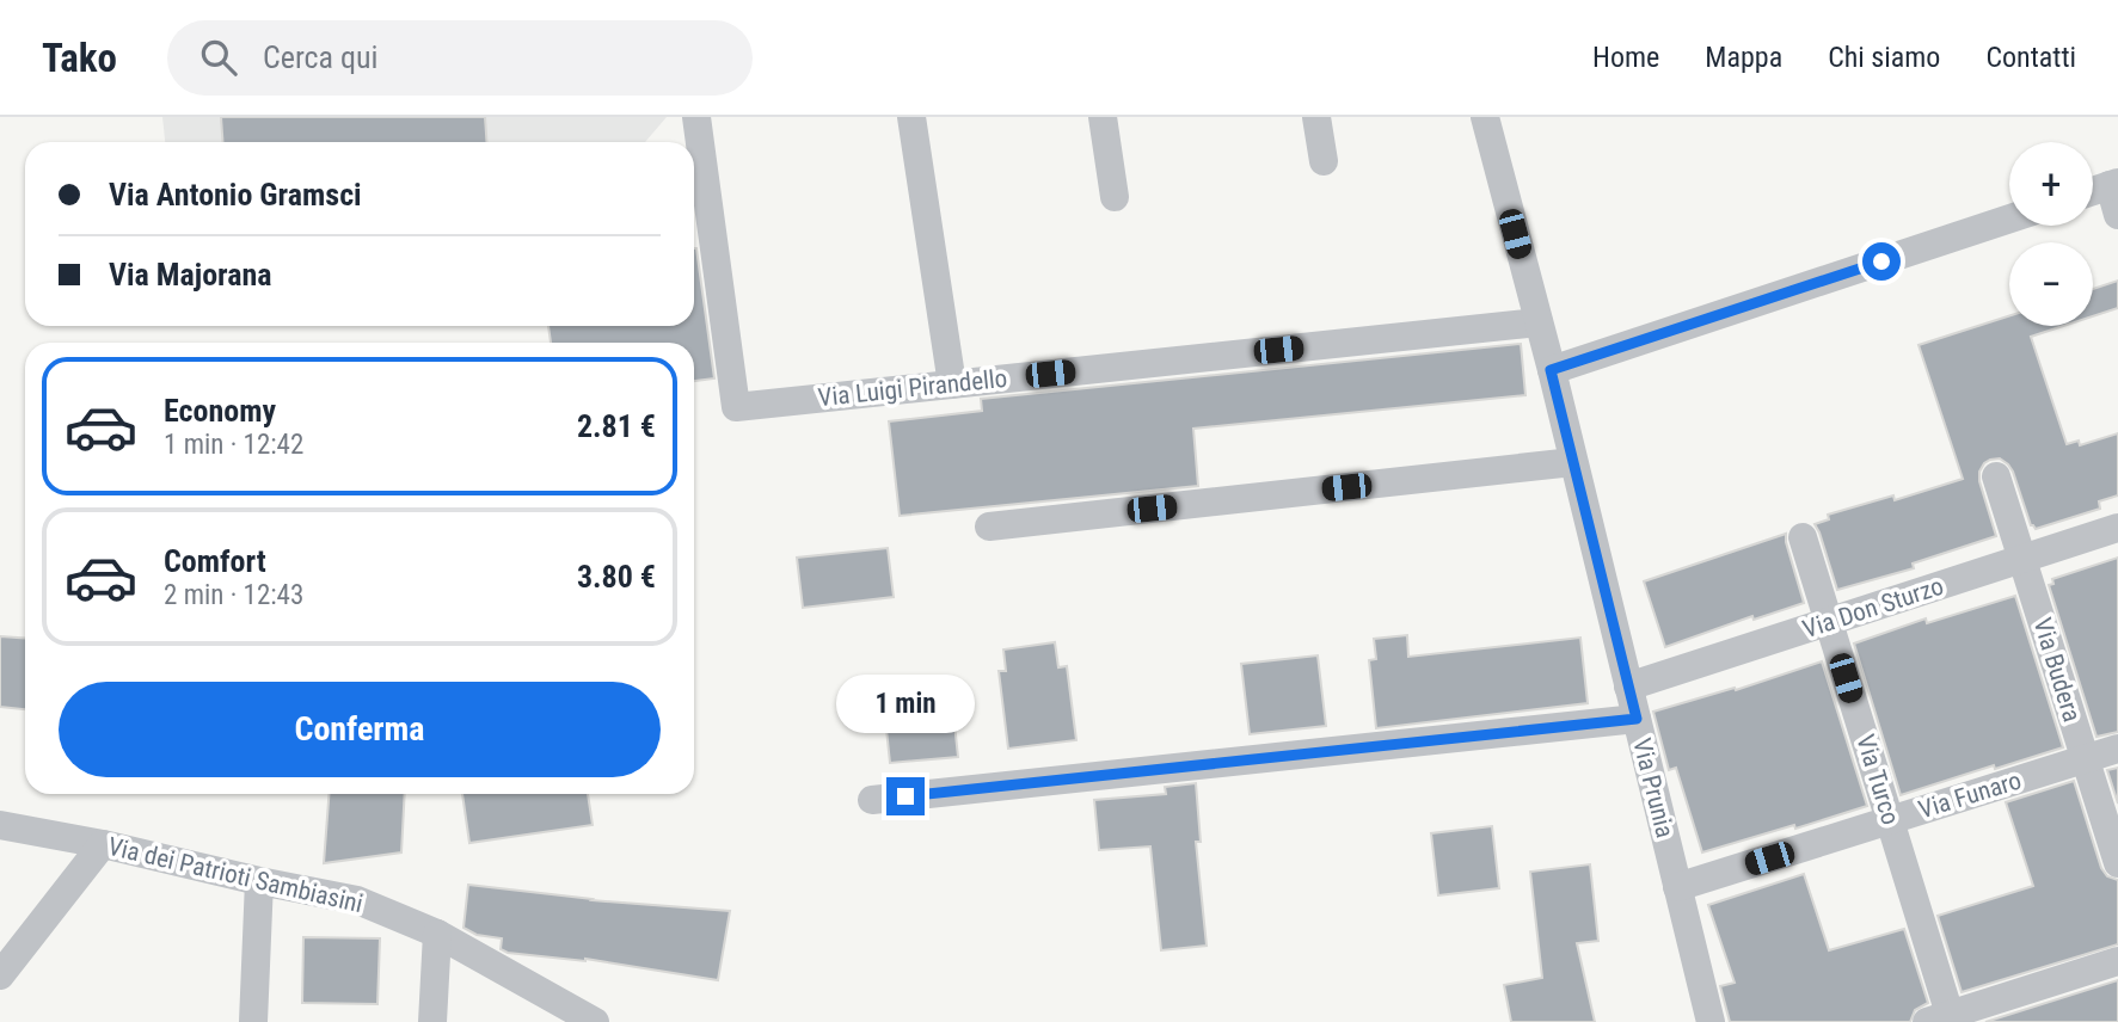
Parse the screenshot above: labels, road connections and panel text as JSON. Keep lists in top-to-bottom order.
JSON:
{
  "streets": {
    "street": [
      "Via Luigi Pirandello",
      "Via Don Sturzo",
      "Via Budera",
      "Via Turco",
      "Via Prunia",
      "Via Funaro",
      "Via dei Patrioti Sambiasini"
    ]
  },
  "crossings": [
    ["Via Luigi Pirandello", "Via Prunia"],
    ["Via Don Sturzo", "Via Budera"],
    ["Via Don Sturzo", "Via Turco"],
    ["Via Don Sturzo", "Via Prunia"],
    ["Via Budera", "Via Funaro"],
    ["Via Turco", "Via Funaro"],
    ["Via Prunia", "Via Funaro"]
  ],
  "page": {
    "header": "Tako",
    "search": "Cerca qui",
    "nav": [
      "Home",
      "Mappa",
      "Chi siamo",
      "Contatti"
    ],
    "map_buttons": ["+", "−"],
    "banner": ["Via Antonio Gramsci", "Via Majorana"],
    "list": [
      {
        "name": "Economy",
        "note": "1 min · 12:42",
        "value": "2.81 €"
      },
      {
        "name": "Comfort",
        "note": "2 min · 12:43",
        "value": "3.80 €"
      }
    ],
    "buttons": "Conferma",
    "bubble": "1 min"
  }
}
